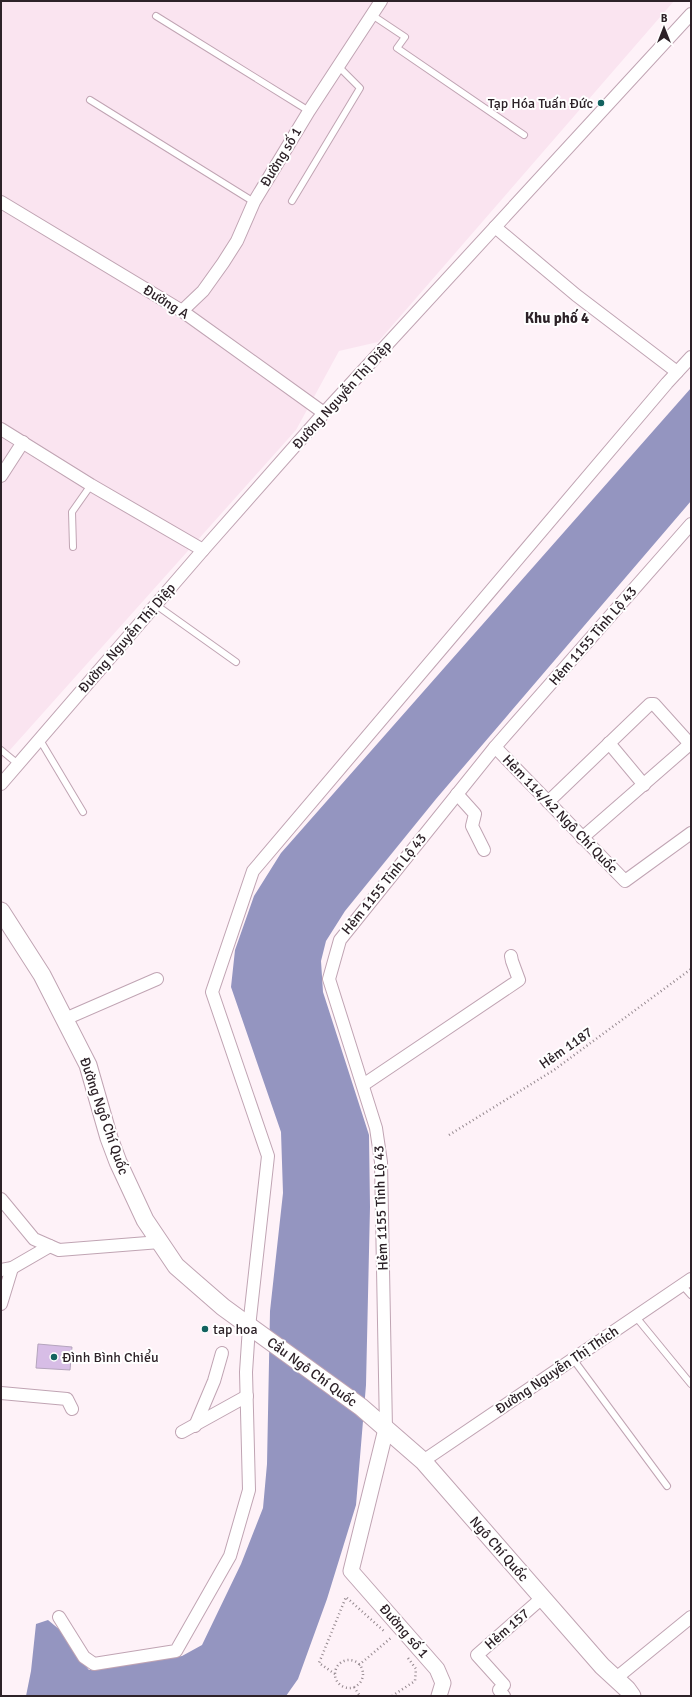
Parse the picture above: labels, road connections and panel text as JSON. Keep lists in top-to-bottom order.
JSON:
{
  "streets": {
    "main road": ["Đường Ngô Chí Quốc", "Cầu Ngô Chí Quốc", "Ngô Chí Quốc"],
    "street": [
      "Đường số 1",
      "Đường A",
      "Đường Nguyễn Thị Diệp",
      "Hẻm 1155 Tỉnh Lộ 43",
      "Hẻm 114/42 Ngô Chí Quốc",
      "Đường Nguyễn Thị Thích",
      "Hẻm 157"
    ],
    "path": ["Hẻm 1187"]
  },
  "crossings": [
    ["Đường số 1", "Đường A"],
    ["Đường số 1", "Hẻm 1155 Tỉnh Lộ 43"],
    ["Đường số 1", "Ngô Chí Quốc"],
    ["Đường A", "Đường Nguyễn Thị Diệp"],
    ["Hẻm 1155 Tỉnh Lộ 43", "Hẻm 114/42 Ngô Chí Quốc"],
    ["Hẻm 1155 Tỉnh Lộ 43", "Ngô Chí Quốc"],
    ["Đường Ngô Chí Quốc", "Cầu Ngô Chí Quốc"],
    ["Đường Nguyễn Thị Thích", "Ngô Chí Quốc"],
    ["Cầu Ngô Chí Quốc", "Ngô Chí Quốc"],
    ["Ngô Chí Quốc", "Hẻm 157"]
  ],
  "districts": ["Khu phố 4"],
  "places": ["Tạp Hóa Tuấn Đức", "tap hoa", "Đình Bình Chiểu"],
  "north": "top"
}
